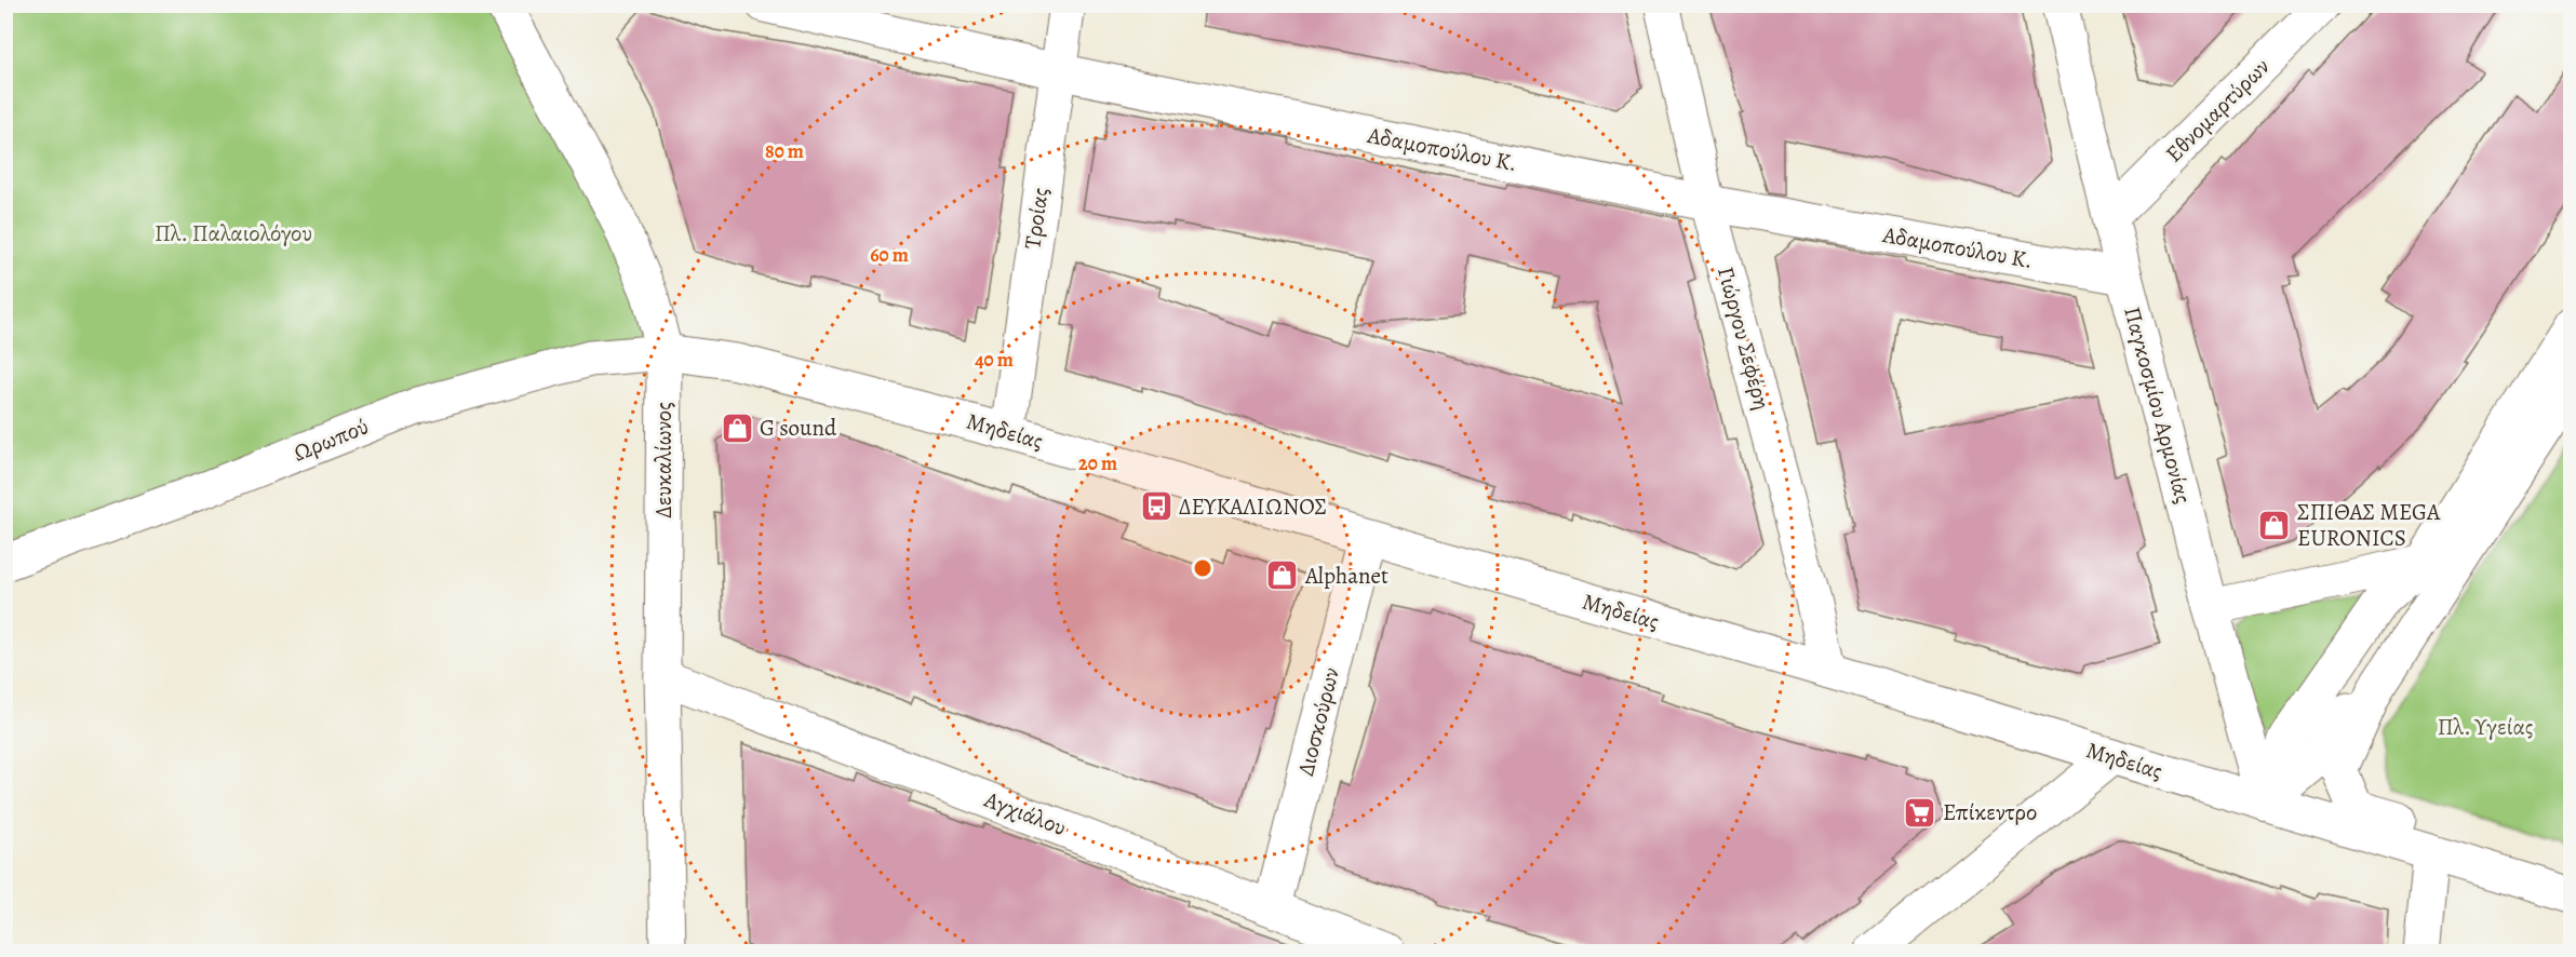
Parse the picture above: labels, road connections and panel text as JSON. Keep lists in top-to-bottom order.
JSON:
{
  "streets": {
    "street": [
      "Εθνομαρτύρων",
      "Αδαμοπούλου Κ.",
      "Τροίας",
      "Γιώργου Σεφέρη",
      "Παγκοσμίου Αρμονίας",
      "Μηδείας",
      "Ωρωπού",
      "Δευκαλίωνος",
      "Διοσκούρων",
      "Αγχιάλου"
    ]
  },
  "crossings": [
    ["Εθνομαρτύρων", "Παγκοσμίου Αρμονίας"],
    ["Αδαμοπούλου Κ.", "Τροίας"],
    ["Αδαμοπούλου Κ.", "Γιώργου Σεφέρη"],
    ["Αδαμοπούλου Κ.", "Παγκοσμίου Αρμονίας"],
    ["Τροίας", "Μηδείας"],
    ["Γιώργου Σεφέρη", "Μηδείας"],
    ["Παγκοσμίου Αρμονίας", "Μηδείας"],
    ["Μηδείας", "Ωρωπού"],
    ["Μηδείας", "Δευκαλίωνος"],
    ["Μηδείας", "Διοσκούρων"],
    ["Ωρωπού", "Δευκαλίωνος"],
    ["Δευκαλίωνος", "Αγχιάλου"],
    ["Διοσκούρων", "Αγχιάλου"]
  ],
  "parks": ["Πλ. Παλαιολόγου", "Πλ. Υγείας"],
  "places": {
    "shop": ["G sound", "ΣΠΙΘΑΣ MEGA EURONICS", "Alphanet"],
    "bus stop": ["ΔΕΥΚΑΛΙΩΝΟΣ"],
    "supermarket": ["Επίκεντρο"]
  },
  "rings": [
    "80 m",
    "60 m",
    "40 m",
    "20 m"
  ]
}
